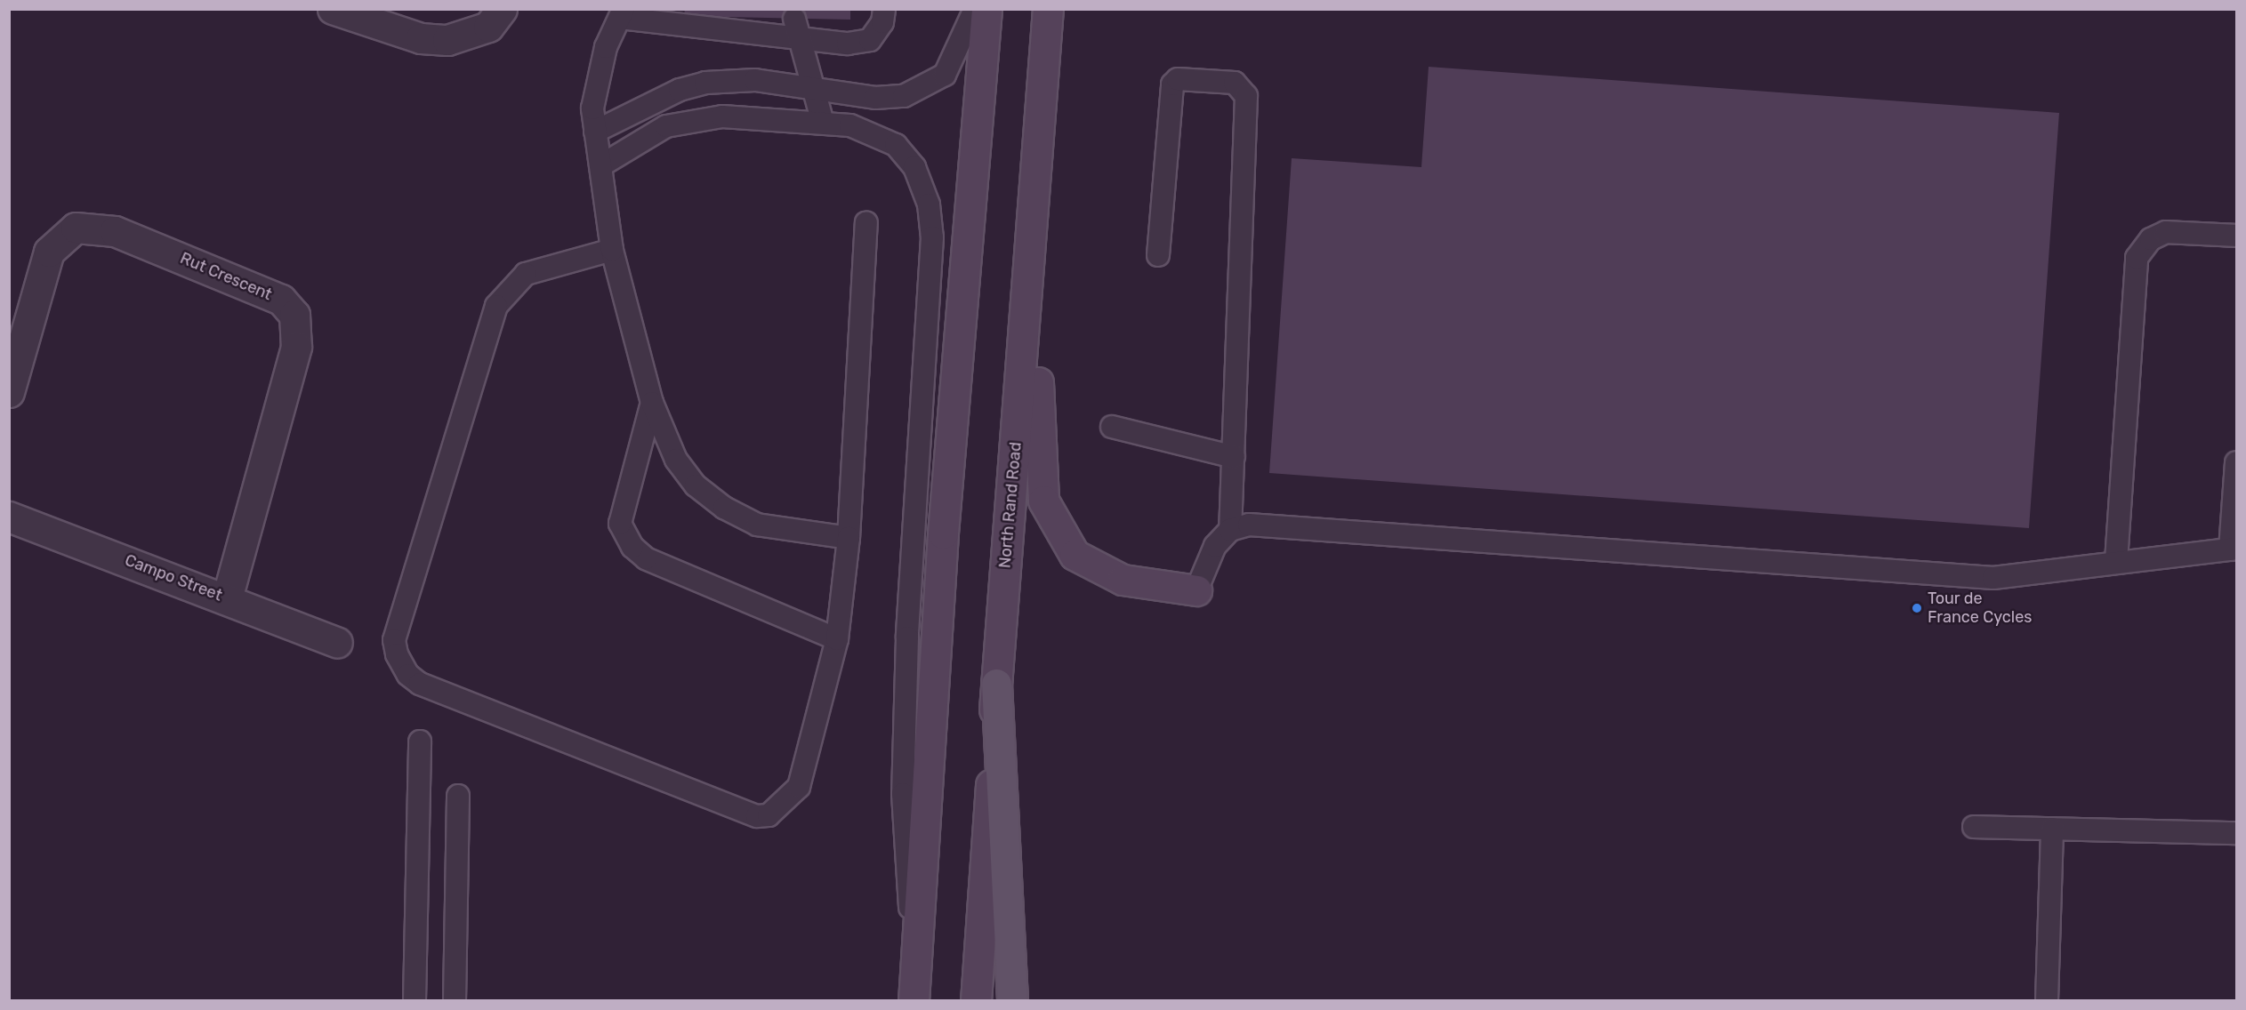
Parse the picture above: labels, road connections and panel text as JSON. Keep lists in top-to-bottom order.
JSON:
{
  "streets": {
    "main road": ["North Rand Road"],
    "street": ["Rut Crescent", "Campo Street"]
  },
  "crossings": [
    ["Rut Crescent", "Campo Street"]
  ],
  "places": ["Tour de France Cycles"]
}
